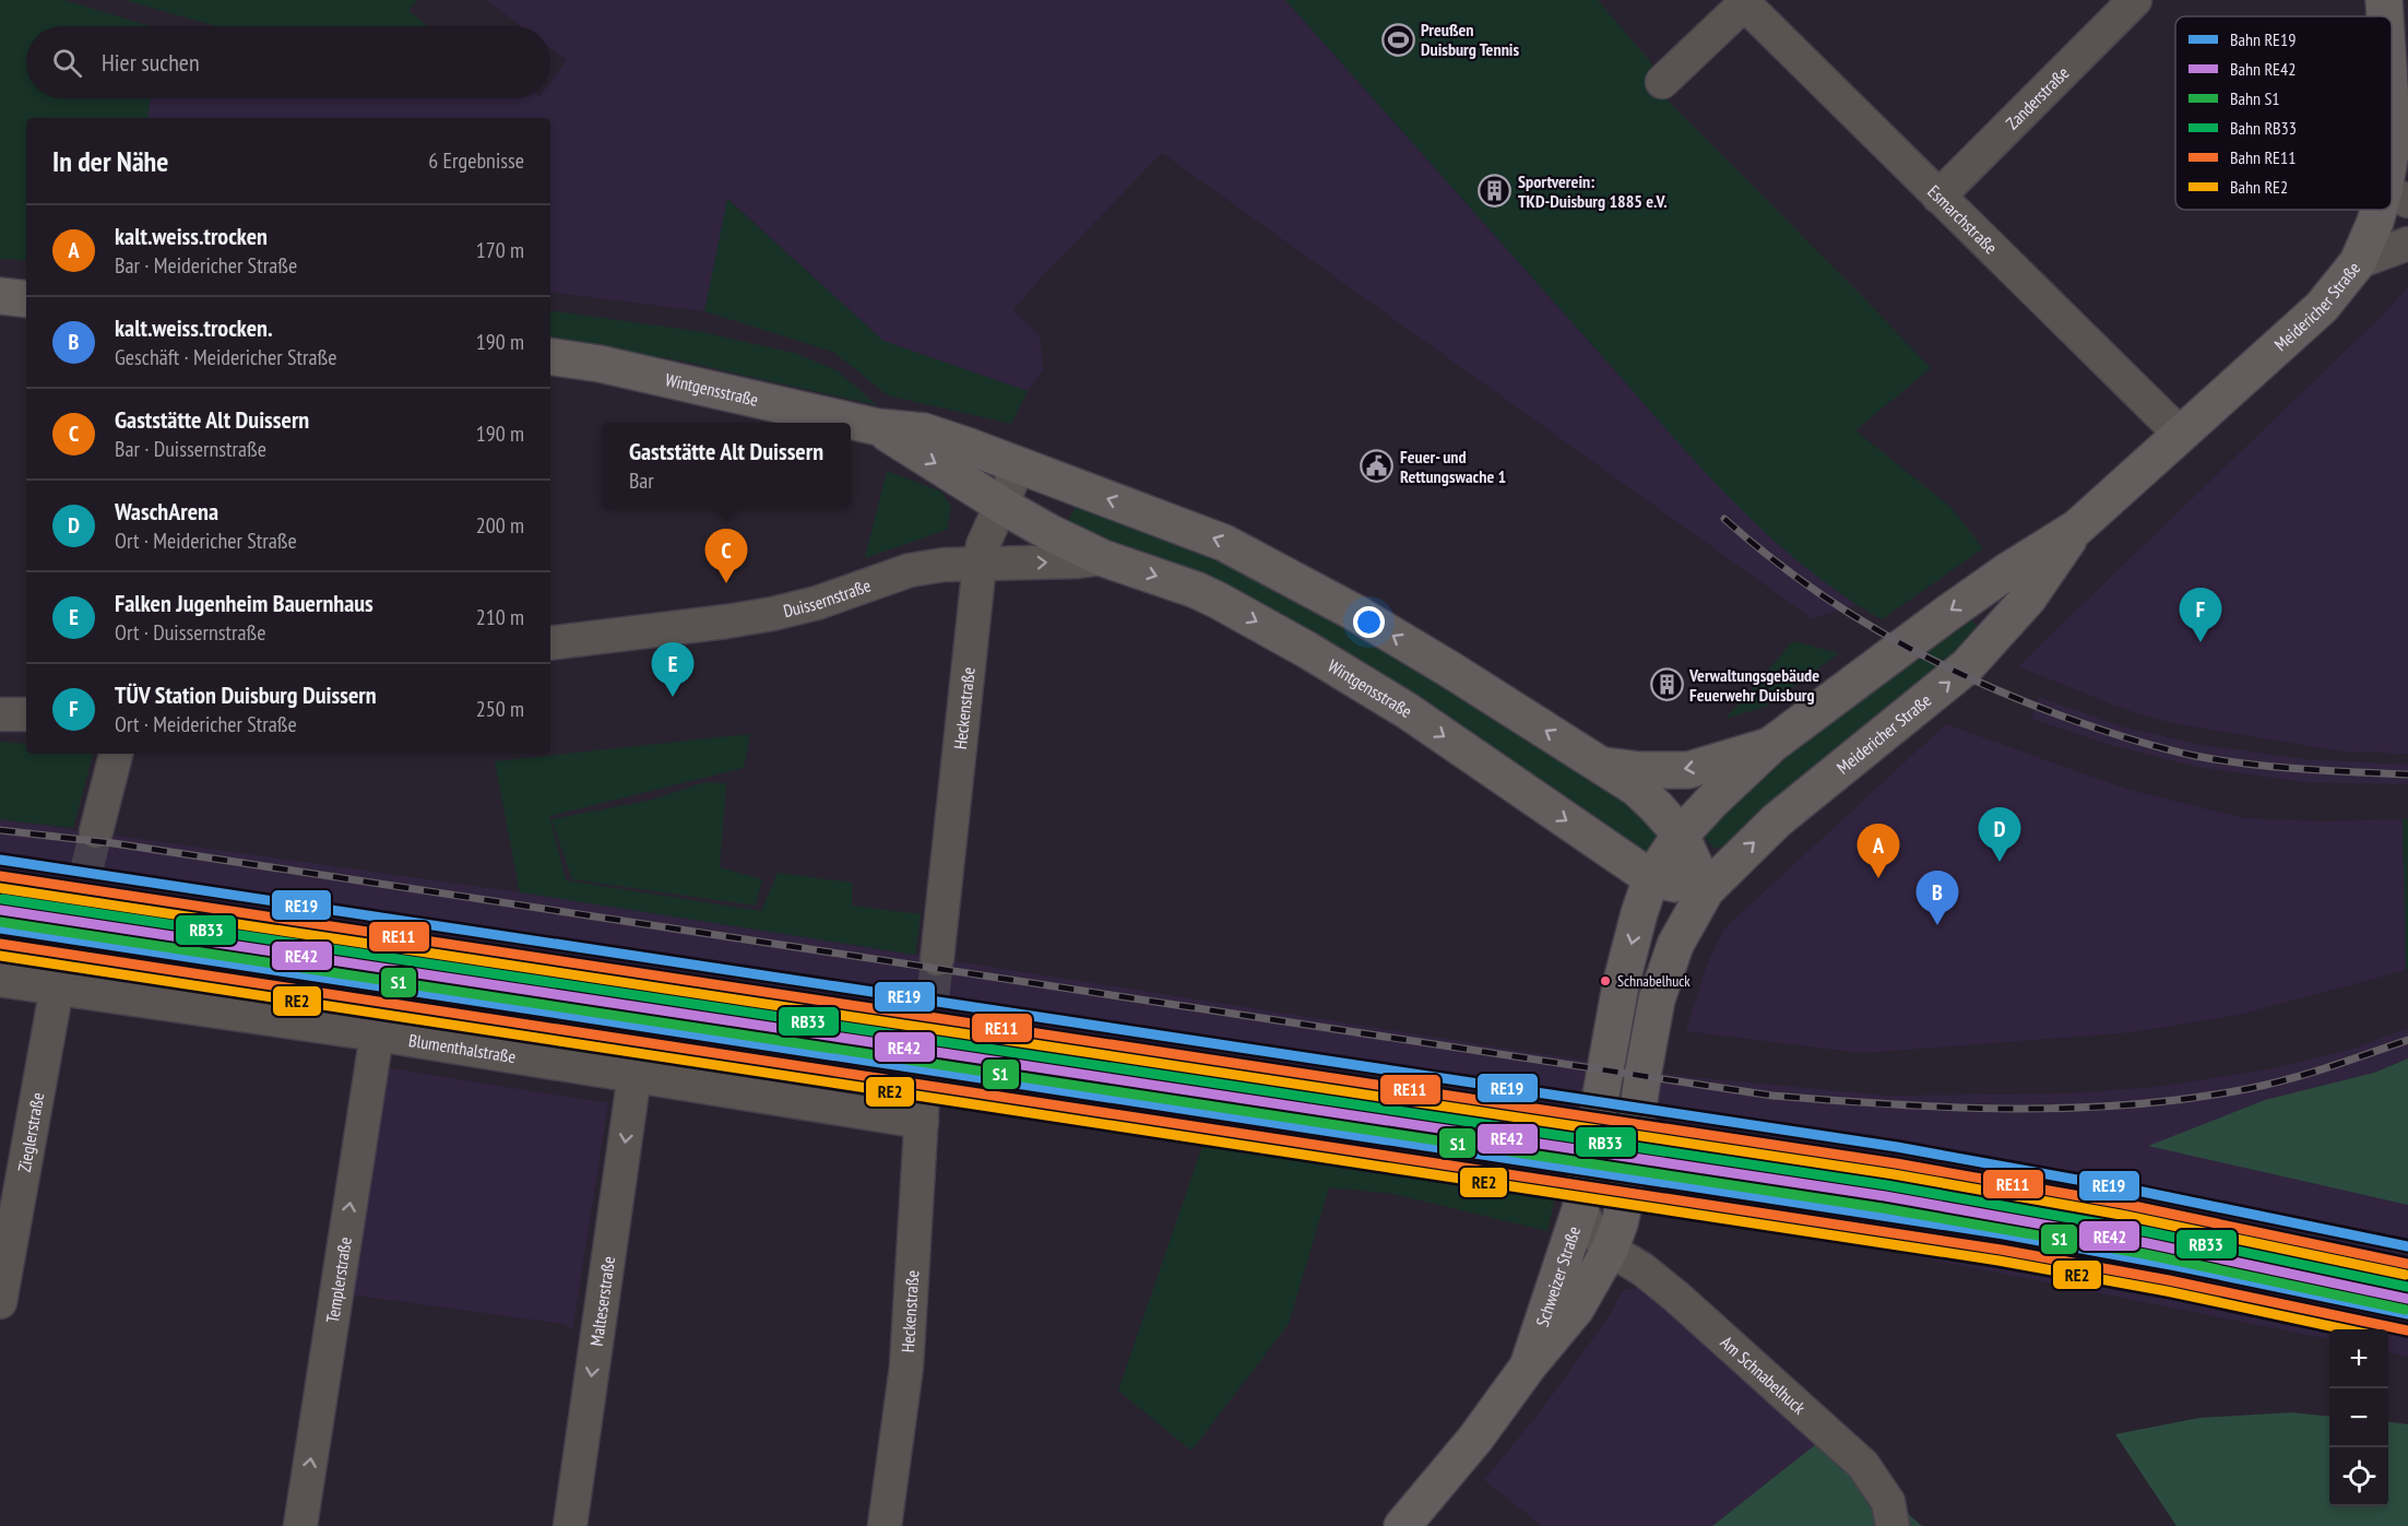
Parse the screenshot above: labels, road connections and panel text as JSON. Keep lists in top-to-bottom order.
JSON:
{
  "streets": {
    "main road": ["Meidericher Straße", "Wintgensstraße", "Schweizer Straße"],
    "street": [
      "Zanderstraße",
      "Esmarchstraße",
      "Duissernstraße",
      "Heckenstraße",
      "Blumenthalstraße",
      "Zieglerstraße",
      "Templerstraße",
      "Malteserstraße",
      "Am Schnabelhuck"
    ]
  },
  "crossings": [
    ["Zanderstraße", "Esmarchstraße"],
    ["Esmarchstraße", "Meidericher Straße"],
    ["Meidericher Straße", "Wintgensstraße"],
    ["Meidericher Straße", "Schweizer Straße"],
    ["Wintgensstraße", "Duissernstraße"],
    ["Wintgensstraße", "Heckenstraße"],
    ["Wintgensstraße", "Schweizer Straße"],
    ["Duissernstraße", "Heckenstraße"],
    ["Heckenstraße", "Blumenthalstraße"],
    ["Blumenthalstraße", "Zieglerstraße"],
    ["Blumenthalstraße", "Templerstraße"],
    ["Blumenthalstraße", "Malteserstraße"],
    ["Schweizer Straße", "Am Schnabelhuck"]
  ],
  "one_way": ["Templerstraße", "Malteserstraße"],
  "places": {
    "sports": ["Preußen Duisburg Tennis"],
    "building": ["Sportverein: TKD-Duisburg 1885 e.V.", "Verwaltungsgebäude Feuerwehr Duisburg"],
    "public building": ["Feuer- und Rettungswache 1"],
    "other": ["Schnabelhuck"]
  },
  "lines": [
    "rail line RE19",
    "rail line RE11",
    "rail line RE2",
    "rail line RB33",
    "rail line RE42",
    "rail line S1"
  ],
  "legend": [
    "Bahn RE19",
    "Bahn RE42",
    "Bahn S1",
    "Bahn RB33",
    "Bahn RE11",
    "Bahn RE2"
  ],
  "page": {
    "search": "Hier suchen",
    "heading": ["In der Nähe", "6 Ergebnisse"],
    "list": [
      {
        "mark": "A",
        "name": "kalt.weiss.trocken",
        "note": "Bar · Meidericher Straße",
        "value": "170 m"
      },
      {
        "mark": "B",
        "name": "kalt.weiss.trocken.",
        "note": "Geschäft · Meidericher Straße",
        "value": "190 m"
      },
      {
        "mark": "C",
        "name": "Gaststätte Alt Duissern",
        "note": "Bar · Duissernstraße",
        "value": "190 m"
      },
      {
        "mark": "D",
        "name": "WaschArena",
        "note": "Ort · Meidericher Straße",
        "value": "200 m"
      },
      {
        "mark": "E",
        "name": "Falken Jugenheim Bauernhaus",
        "note": "Ort · Duissernstraße",
        "value": "210 m"
      },
      {
        "mark": "F",
        "name": "TÜV Station Duisburg Duissern",
        "note": "Ort · Meidericher Straße",
        "value": "250 m"
      }
    ],
    "popup": ["Gaststätte Alt Duissern", "Bar"],
    "pins": [
      "C",
      "F",
      "E",
      "D",
      "A",
      "B"
    ],
    "map_buttons": ["+", "−"]
  }
}
